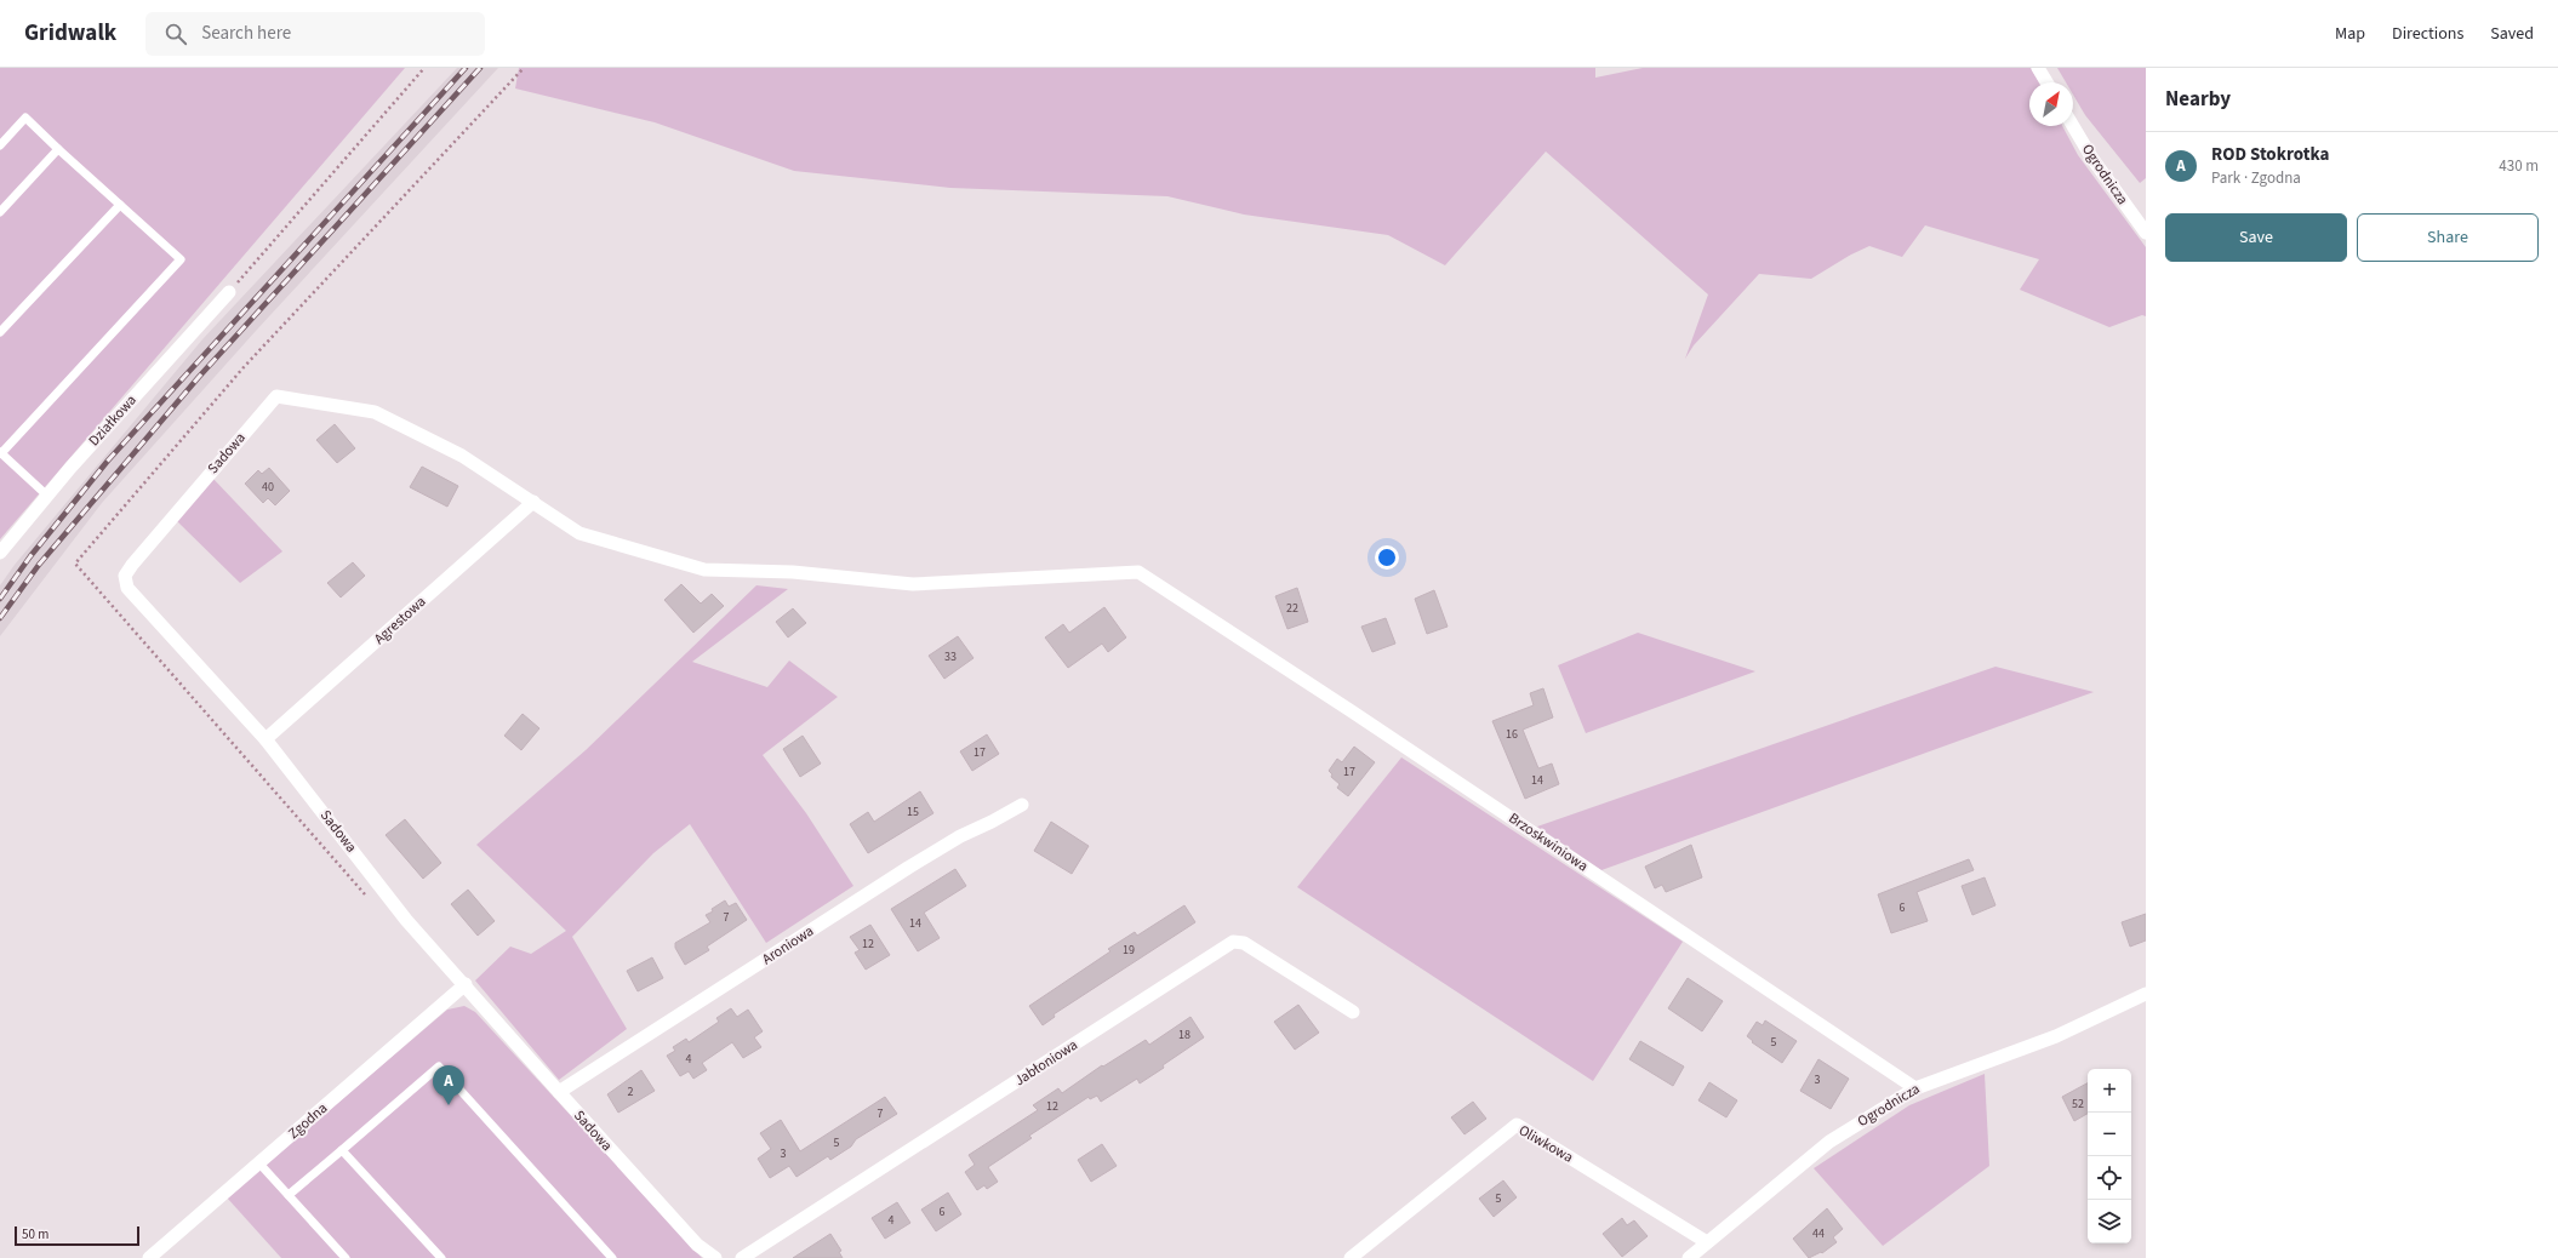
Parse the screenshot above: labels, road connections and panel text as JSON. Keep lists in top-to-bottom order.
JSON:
{
  "streets": {
    "street": [
      "Ogrodnicza",
      "Działkowa",
      "Sadowa",
      "Agrestowa",
      "Brzoskwiniowa",
      "Aroniowa",
      "Jabłoniowa",
      "Zgodna",
      "Oliwkowa"
    ]
  },
  "crossings": [
    ["Ogrodnicza", "Brzoskwiniowa"],
    ["Ogrodnicza", "Oliwkowa"],
    ["Sadowa", "Agrestowa"],
    ["Sadowa", "Brzoskwiniowa"],
    ["Sadowa", "Aroniowa"],
    ["Sadowa", "Zgodna"],
    ["Agrestowa", "Brzoskwiniowa"]
  ],
  "house_numbers": [
    "40",
    "22",
    "33",
    "16",
    "17",
    "17",
    "14",
    "15",
    "6",
    "7",
    "14",
    "12",
    "19",
    "18",
    "5",
    "4",
    "3",
    "2",
    "52",
    "12",
    "7",
    "5",
    "3",
    "5",
    "6",
    "4",
    "44"
  ],
  "scale_bar": "50 m",
  "north": "top right",
  "page": {
    "header": "Gridwalk",
    "search": "Search here",
    "nav": ["Map", "Directions", "Saved"],
    "heading": "Nearby",
    "list": [
      {
        "mark": "A",
        "name": "ROD Stokrotka",
        "note": "Park · Zgodna",
        "value": "430 m"
      }
    ],
    "buttons": ["Save", "Share"],
    "pins": "A",
    "map_buttons": ["+", "−"],
    "scale": "50 m"
  }
}
